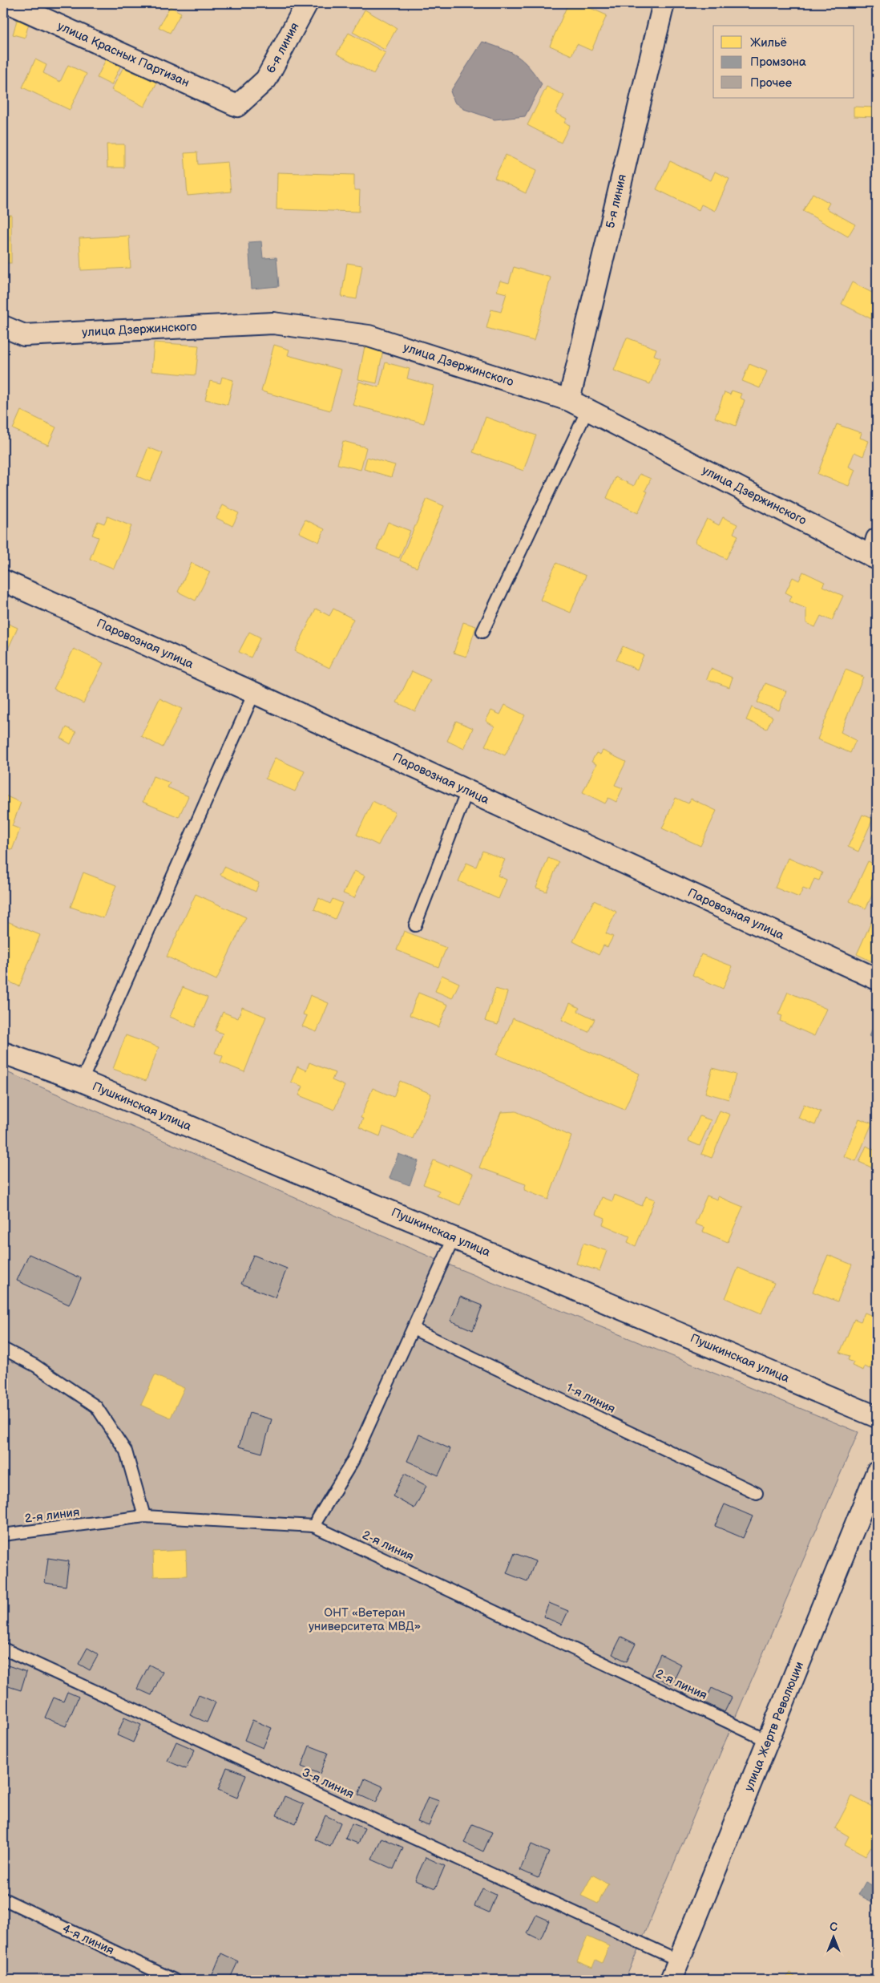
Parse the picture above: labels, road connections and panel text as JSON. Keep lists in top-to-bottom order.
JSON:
{
  "streets": {
    "street": [
      "6-я линия",
      "улица Красных Партизан",
      "5-я линия",
      "улица Дзержинского",
      "Паровозная улица",
      "Пушкинская улица",
      "улица Жертв Революции"
    ],
    "lane": [
      "1-я линия",
      "2-я линия",
      "3-я линия",
      "4-я линия"
    ]
  },
  "crossings": [
    ["6-я линия", "улица Красных Партизан"],
    ["5-я линия", "улица Дзержинского"],
    ["2-я линия", "улица Жертв Революции"],
    ["улица Жертв Революции", "3-я линия"]
  ],
  "parks": ["ОНТ «Ветеран университета МВД»"],
  "legend": ["Жильё", "Промзона", "Прочее"],
  "north": "top"
}
